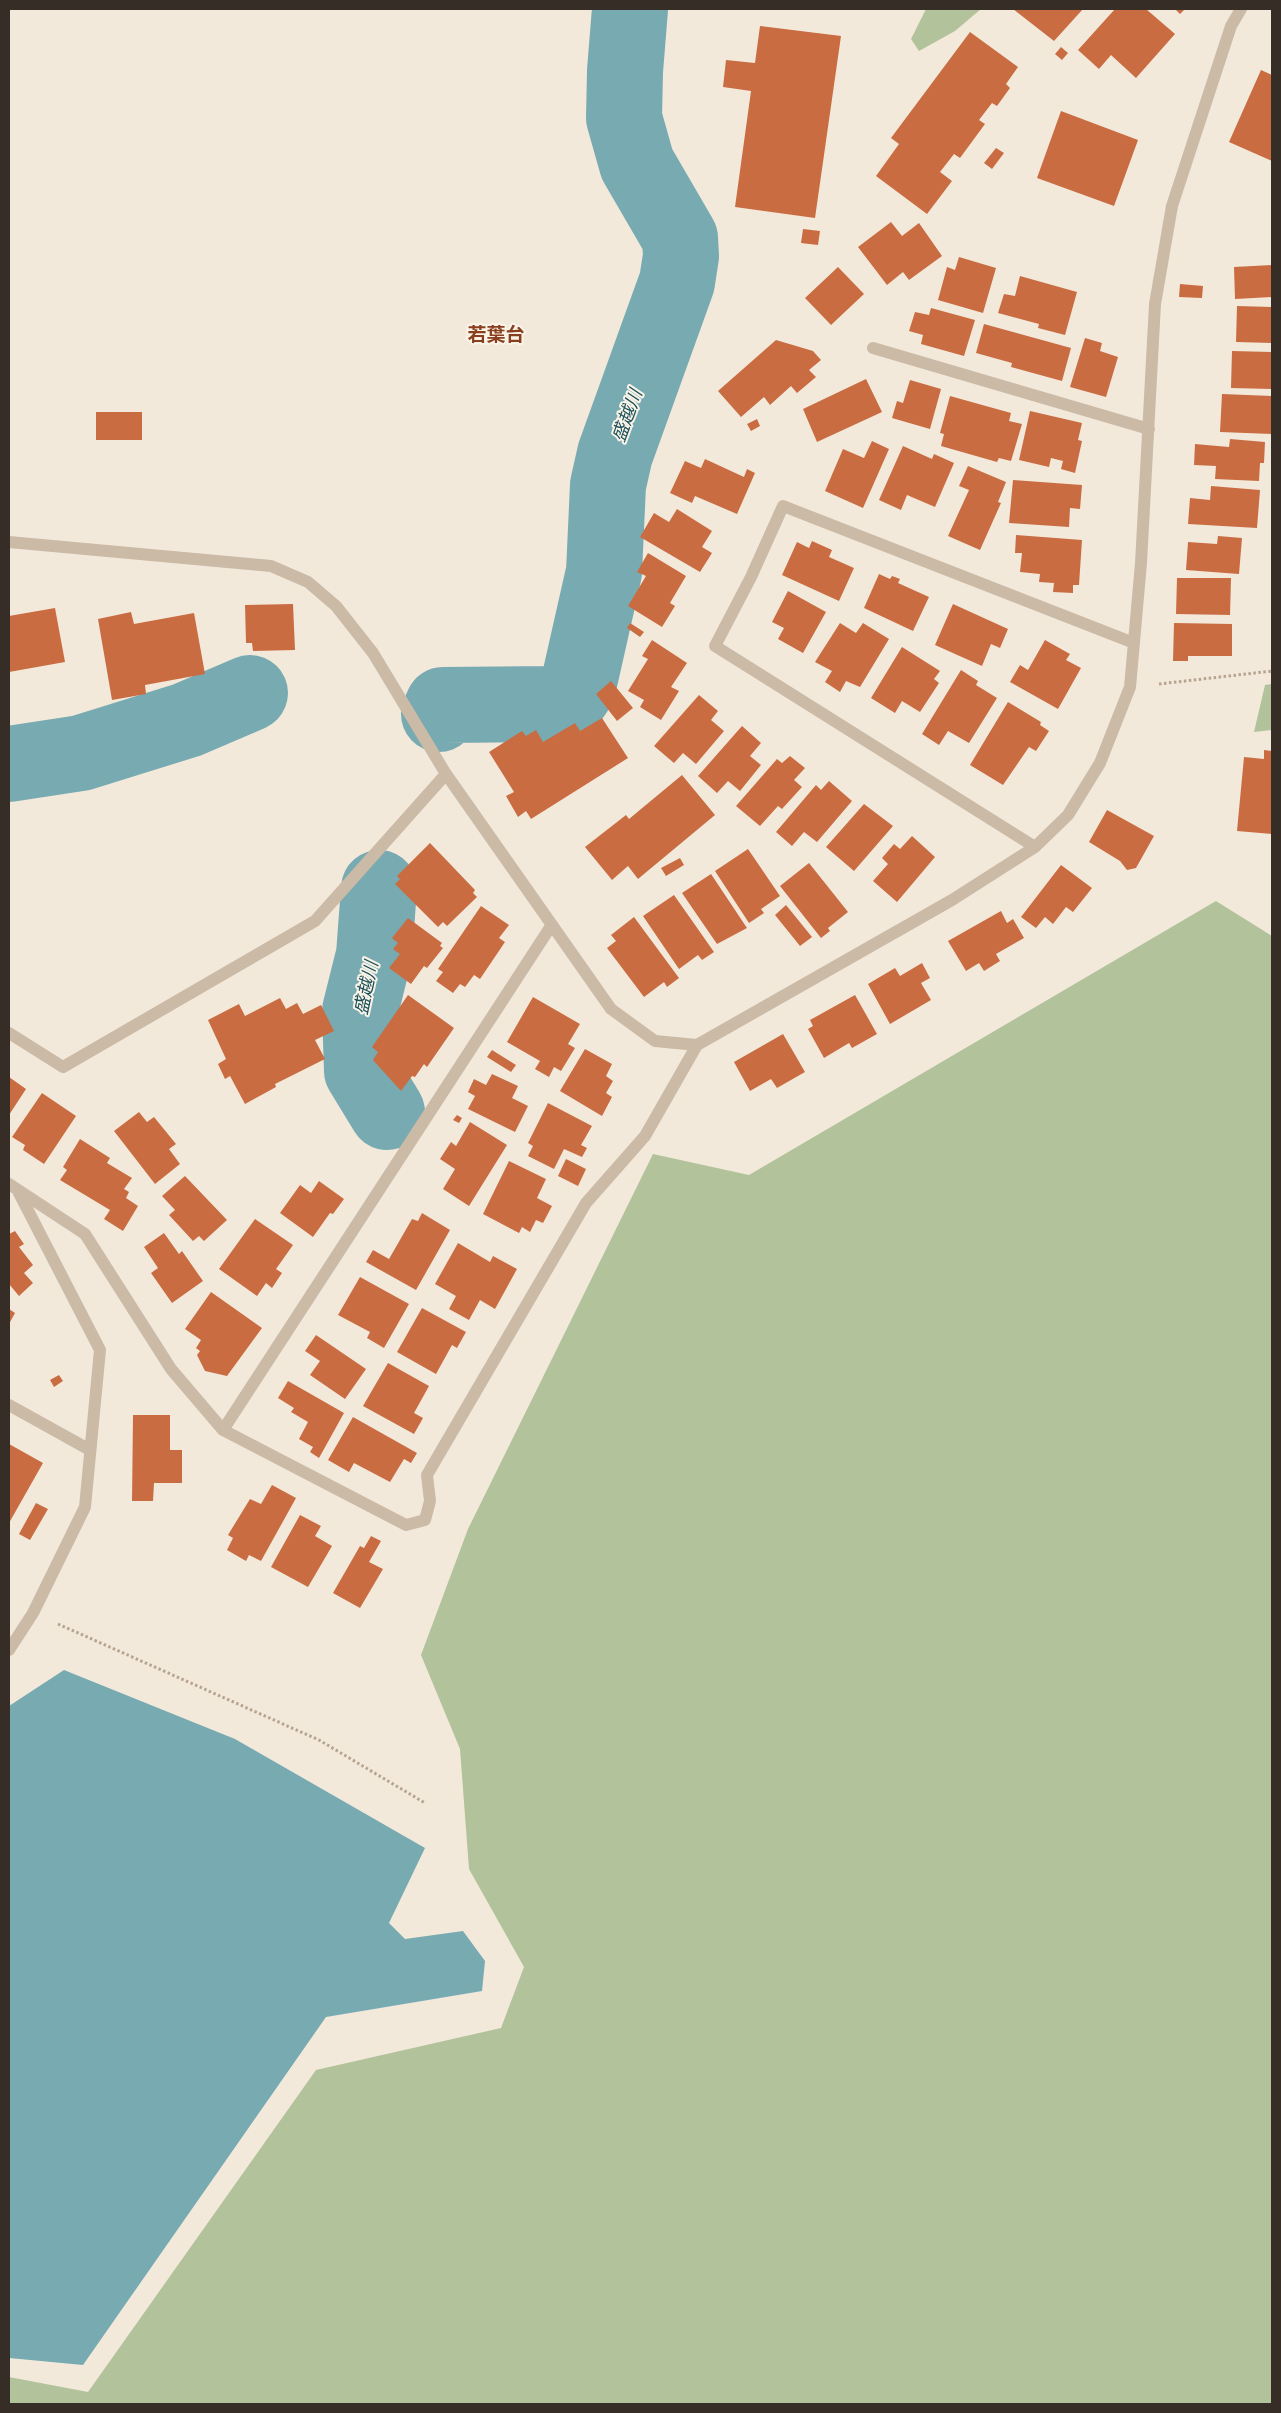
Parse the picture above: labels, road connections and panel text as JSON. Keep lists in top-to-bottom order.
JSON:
{
  "districts": ["若葉台"],
  "water": ["盛越川"]
}
